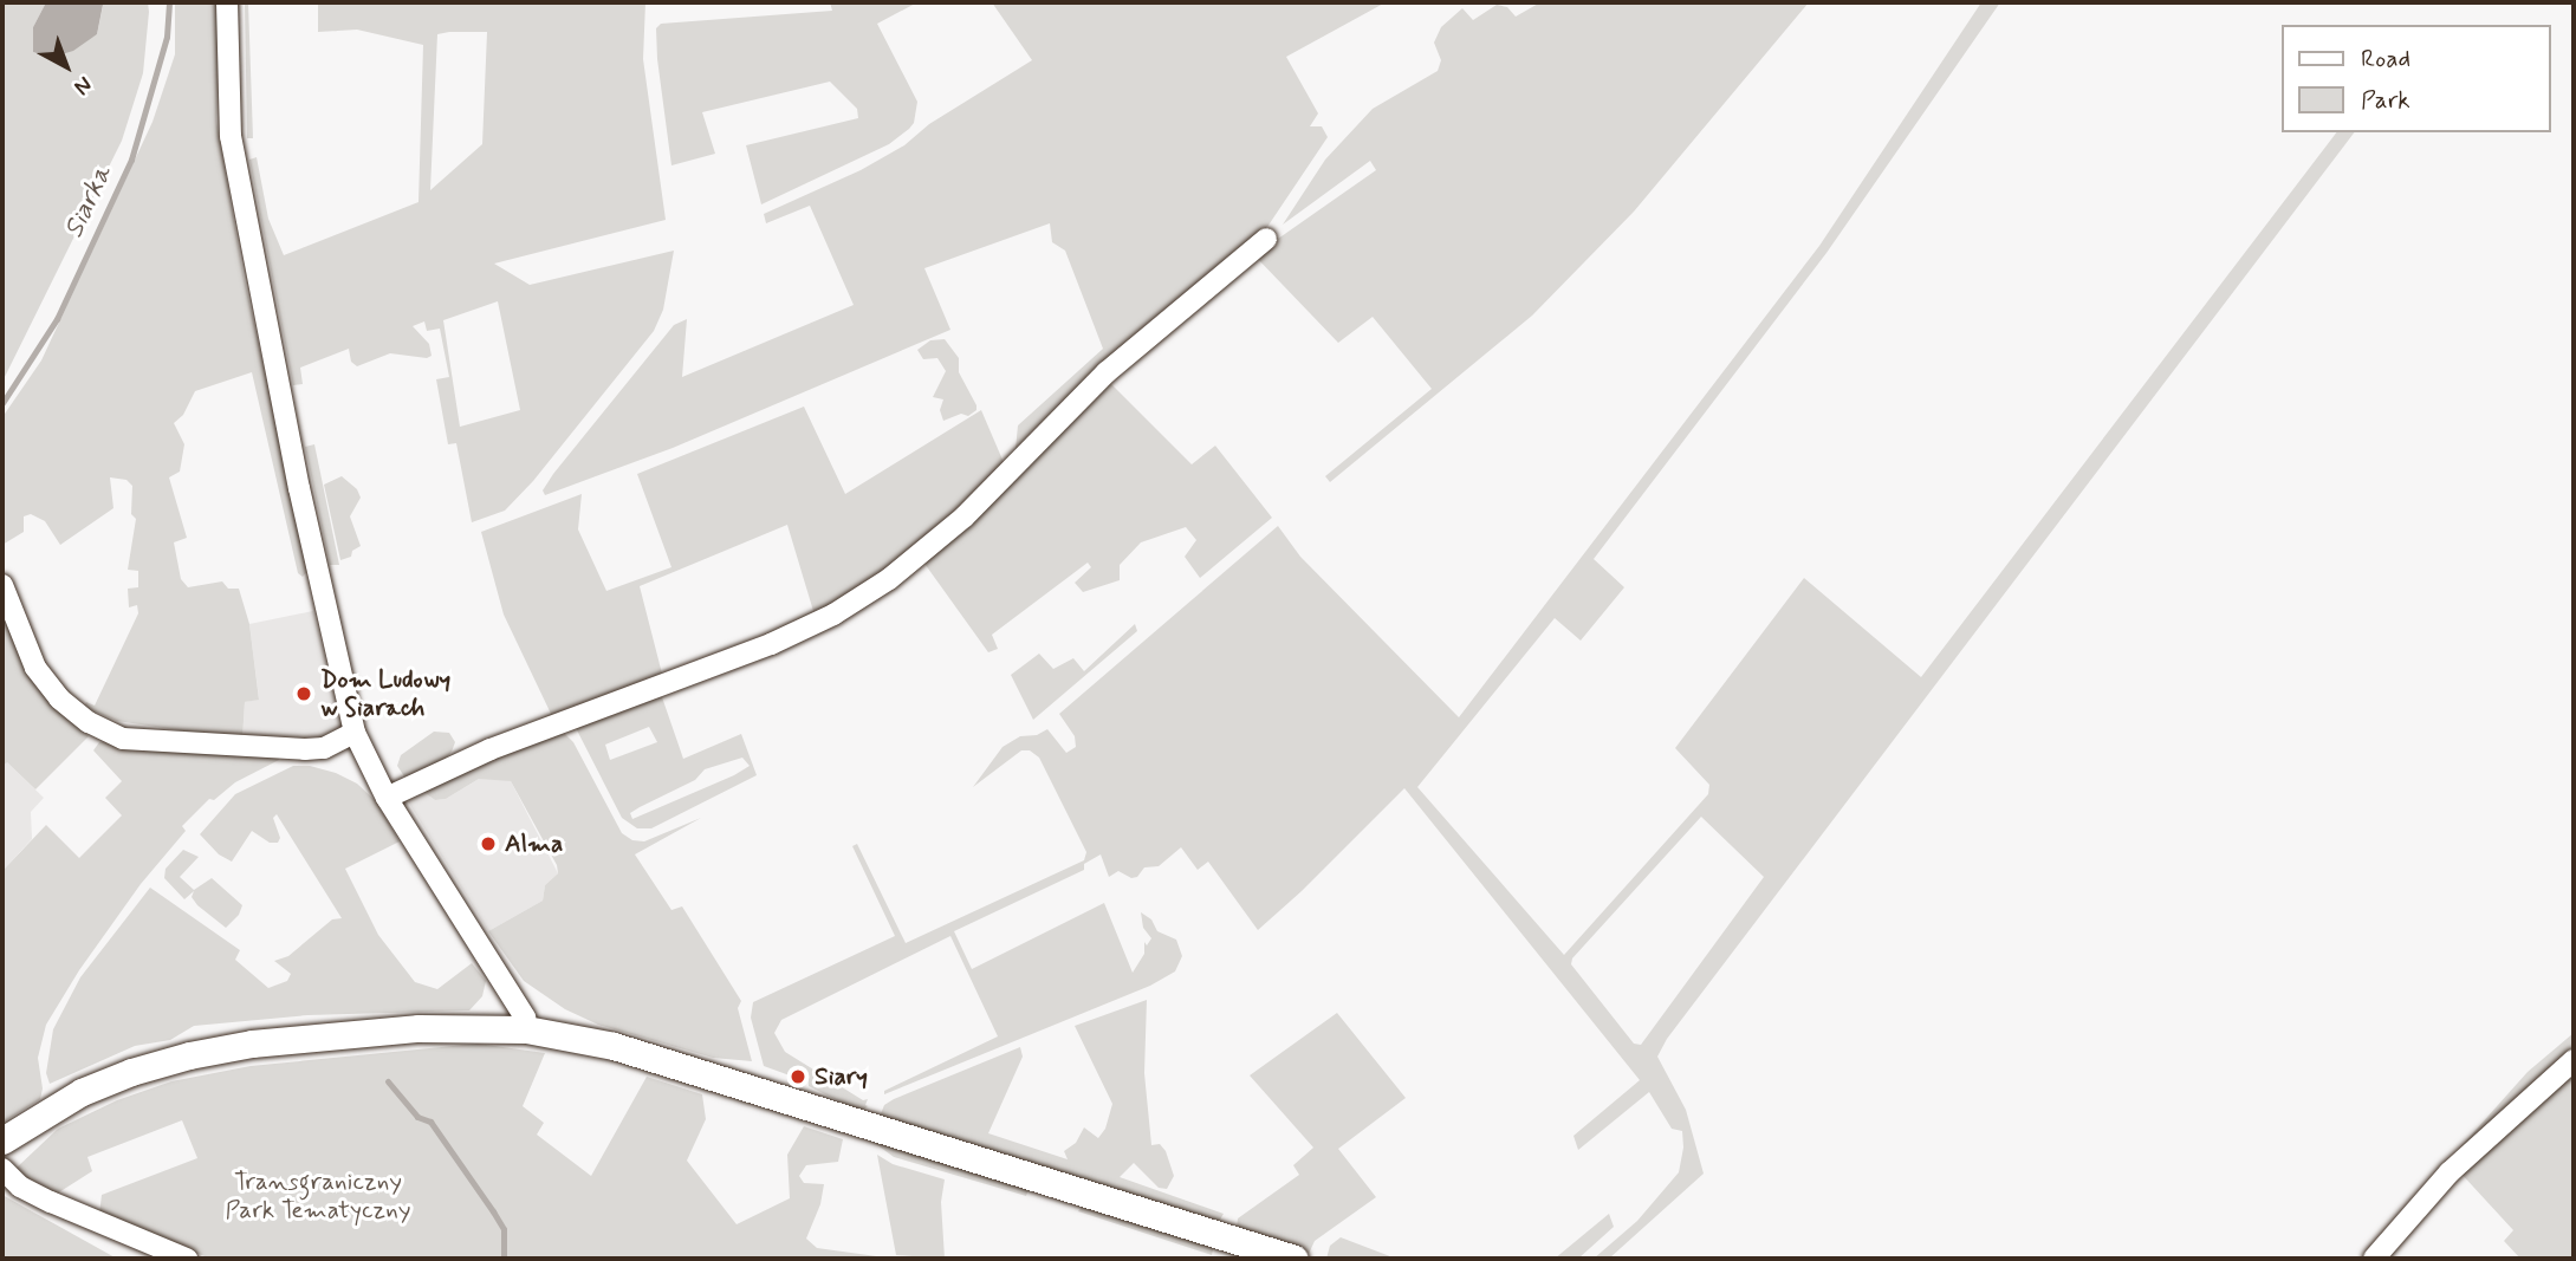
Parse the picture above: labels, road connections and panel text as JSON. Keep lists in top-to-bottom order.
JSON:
{
  "water": ["Siarka"],
  "parks": ["Transgraniczny Park Tematyczny"],
  "places": ["Dom Ludowy w Siarach", "Alma", "Siary"],
  "legend": ["Road", "Park"],
  "north": "bottom right"
}
